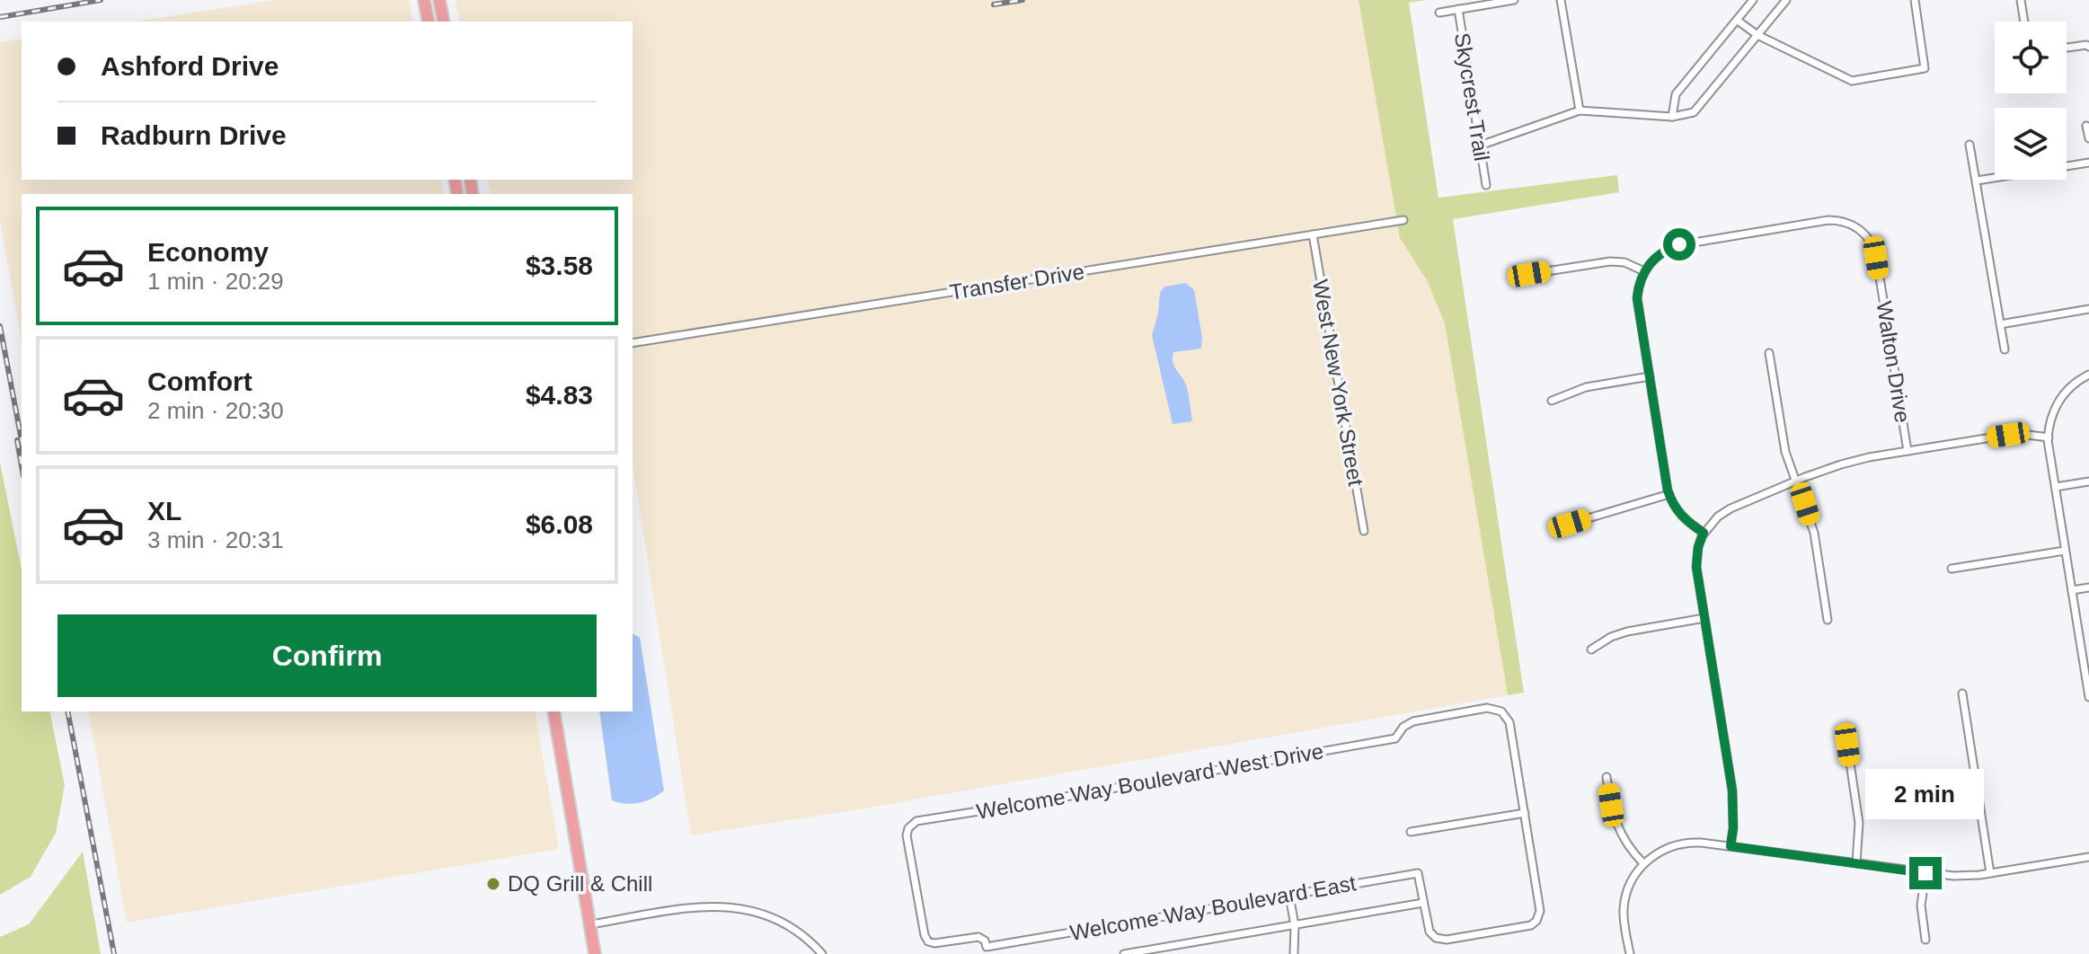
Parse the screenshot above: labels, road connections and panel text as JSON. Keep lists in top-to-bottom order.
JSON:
{
  "streets": {
    "street": [
      "Skycrest Trail",
      "Transfer Drive",
      "Walton Drive",
      "West New York Street",
      "Welcome Way Boulevard West Drive",
      "Welcome Way Boulevard East"
    ]
  },
  "crossings": [
    ["Transfer Drive", "West New York Street"],
    ["Welcome Way Boulevard West Drive", "Welcome Way Boulevard East"]
  ],
  "places": ["DQ Grill & Chill"],
  "page": {
    "banner": ["Ashford Drive", "Radburn Drive"],
    "list": [
      {
        "name": "Economy",
        "note": "1 min · 20:29",
        "value": "$3.58"
      },
      {
        "name": "Comfort",
        "note": "2 min · 20:30",
        "value": "$4.83"
      },
      {
        "name": "XL",
        "note": "3 min · 20:31",
        "value": "$6.08"
      }
    ],
    "buttons": "Confirm",
    "bubble": "2 min"
  }
}
